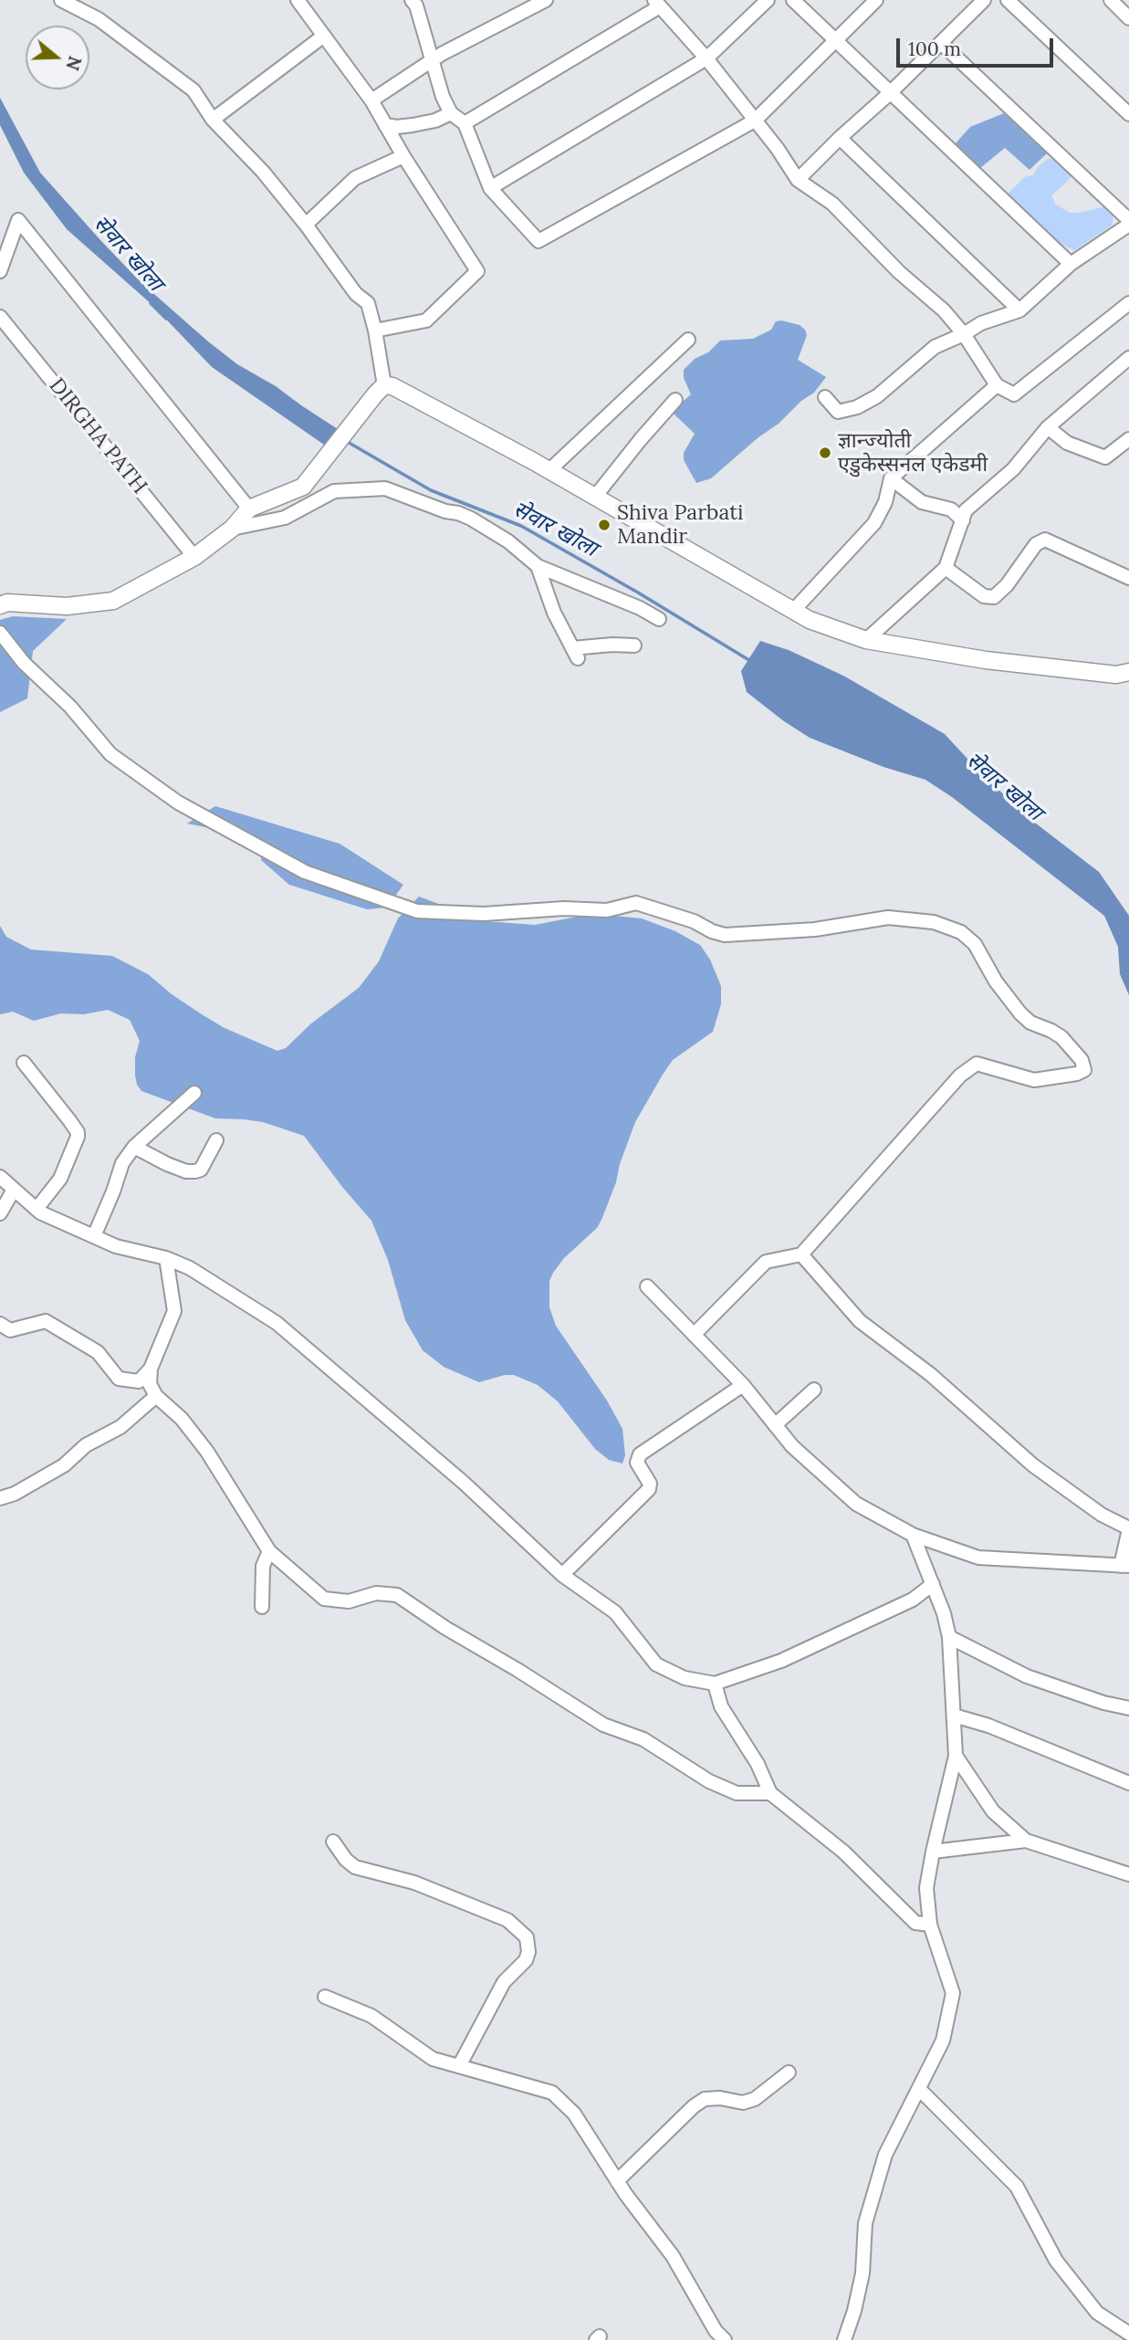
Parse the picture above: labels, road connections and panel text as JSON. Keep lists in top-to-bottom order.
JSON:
{
  "streets": {
    "street": ["DIRGHA PATH"]
  },
  "water": ["सेवार खोला"],
  "places": ["ज्ञान्ज्योती एडुकेस्सनल एकेडमी", "Shiva Parbati Mandir"],
  "scale_bar": "100 m",
  "north": "right"
}
